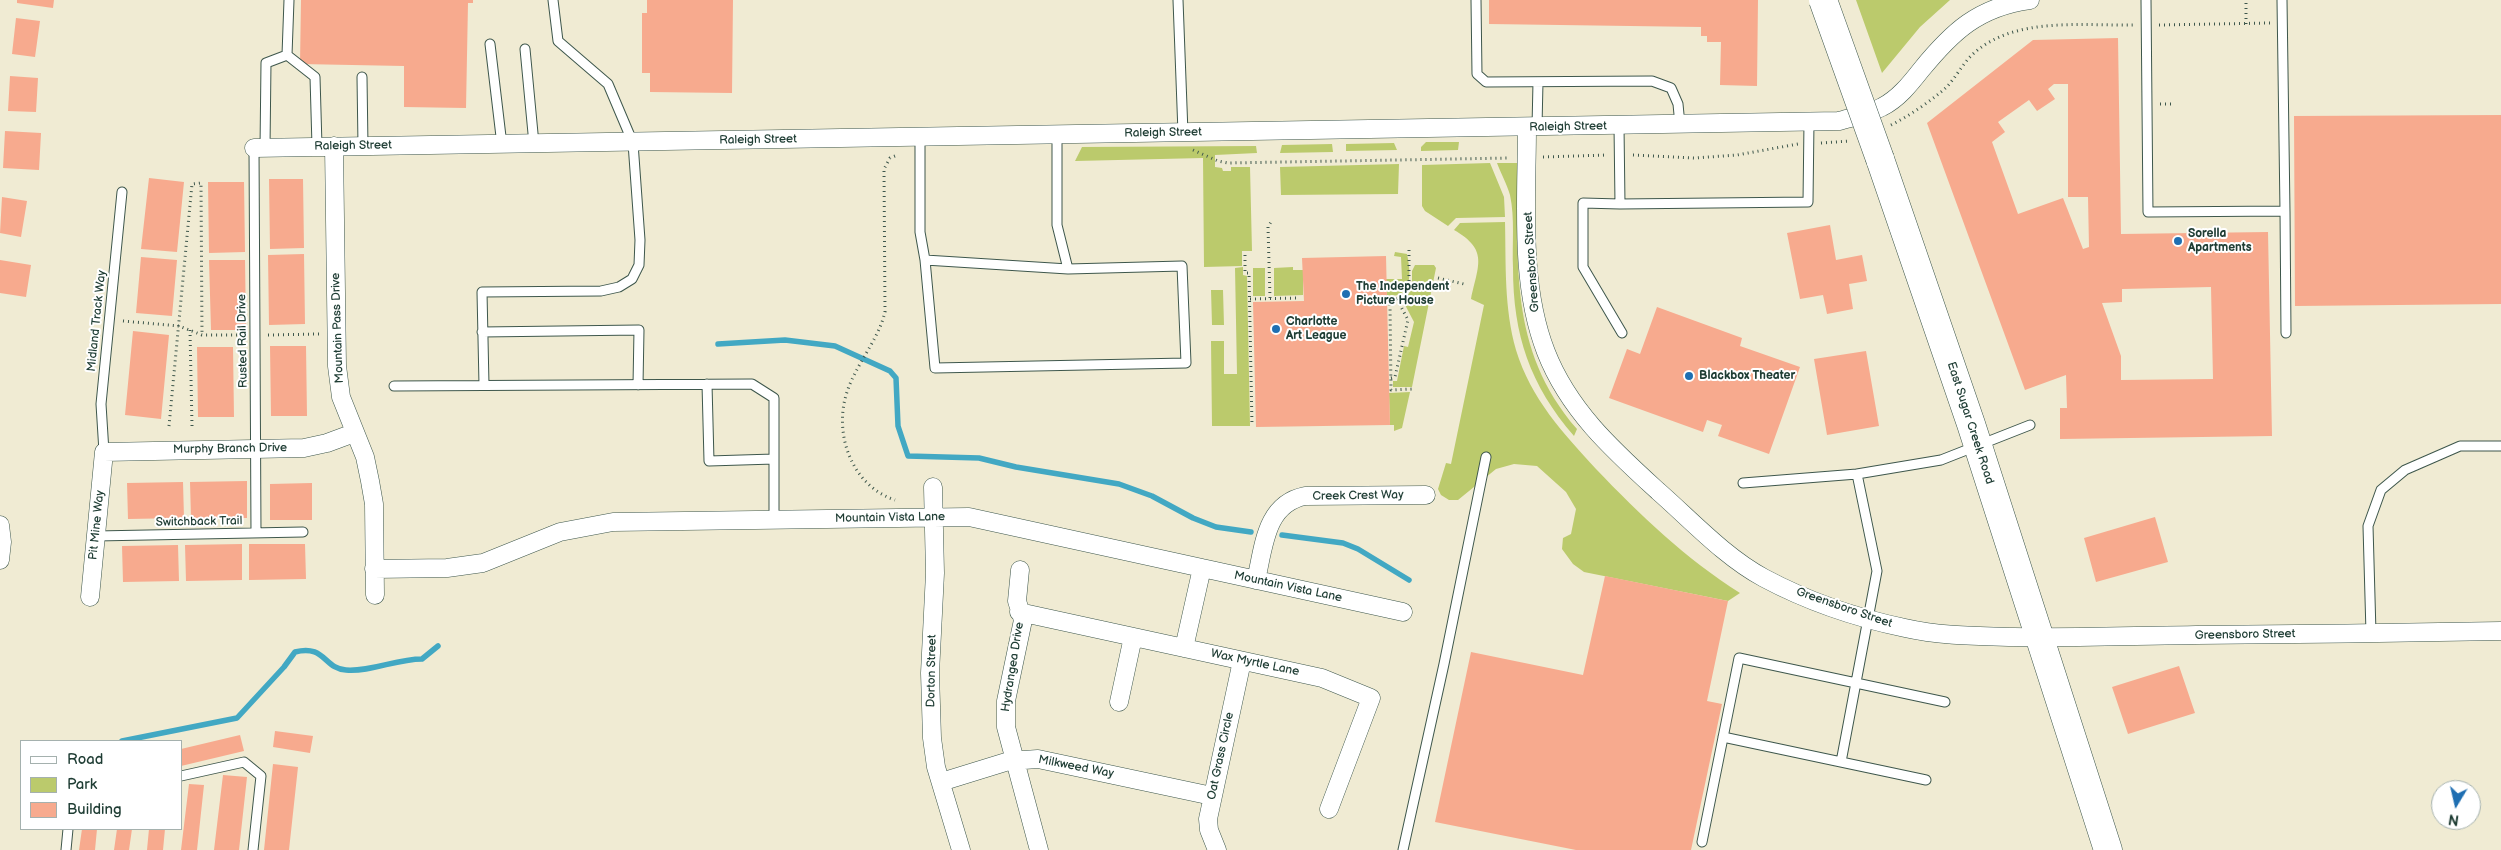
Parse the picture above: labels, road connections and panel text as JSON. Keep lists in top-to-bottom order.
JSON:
{
  "streets": {
    "main road": ["East Sugar Creek Road"],
    "street": [
      "Raleigh Street",
      "Greensboro Street",
      "Mountain Pass Drive",
      "Murphy Branch Drive",
      "Creek Crest Way",
      "Mountain Vista Lane",
      "Pit Mine Way",
      "Wax Myrtle Lane",
      "Hydrangea Drive",
      "Dorton Street",
      "Oat Grass Circle",
      "Milkweed Way"
    ],
    "lane": ["Midland Track Way", "Rusted Rail Drive", "Switchback Trail"]
  },
  "crossings": [
    ["Raleigh Street", "Greensboro Street"],
    ["Raleigh Street", "Mountain Pass Drive"],
    ["Raleigh Street", "Rusted Rail Drive"],
    ["Greensboro Street", "East Sugar Creek Road"],
    ["Midland Track Way", "Murphy Branch Drive"],
    ["Midland Track Way", "Pit Mine Way"],
    ["Mountain Pass Drive", "Murphy Branch Drive"],
    ["Mountain Pass Drive", "Mountain Vista Lane"],
    ["Rusted Rail Drive", "Murphy Branch Drive"],
    ["Rusted Rail Drive", "Switchback Trail"],
    ["Murphy Branch Drive", "Pit Mine Way"],
    ["Creek Crest Way", "Mountain Vista Lane"],
    ["Mountain Vista Lane", "Dorton Street"],
    ["Switchback Trail", "Pit Mine Way"],
    ["Wax Myrtle Lane", "Hydrangea Drive"],
    ["Wax Myrtle Lane", "Oat Grass Circle"],
    ["Hydrangea Drive", "Milkweed Way"],
    ["Dorton Street", "Milkweed Way"],
    ["Oat Grass Circle", "Milkweed Way"]
  ],
  "places": [
    "Sorella Apartments",
    "The Independent Picture House",
    "Charlotte Art League",
    "Blackbox Theater"
  ],
  "legend": ["Road", "Park", "Building"],
  "north": "bottom"
}
